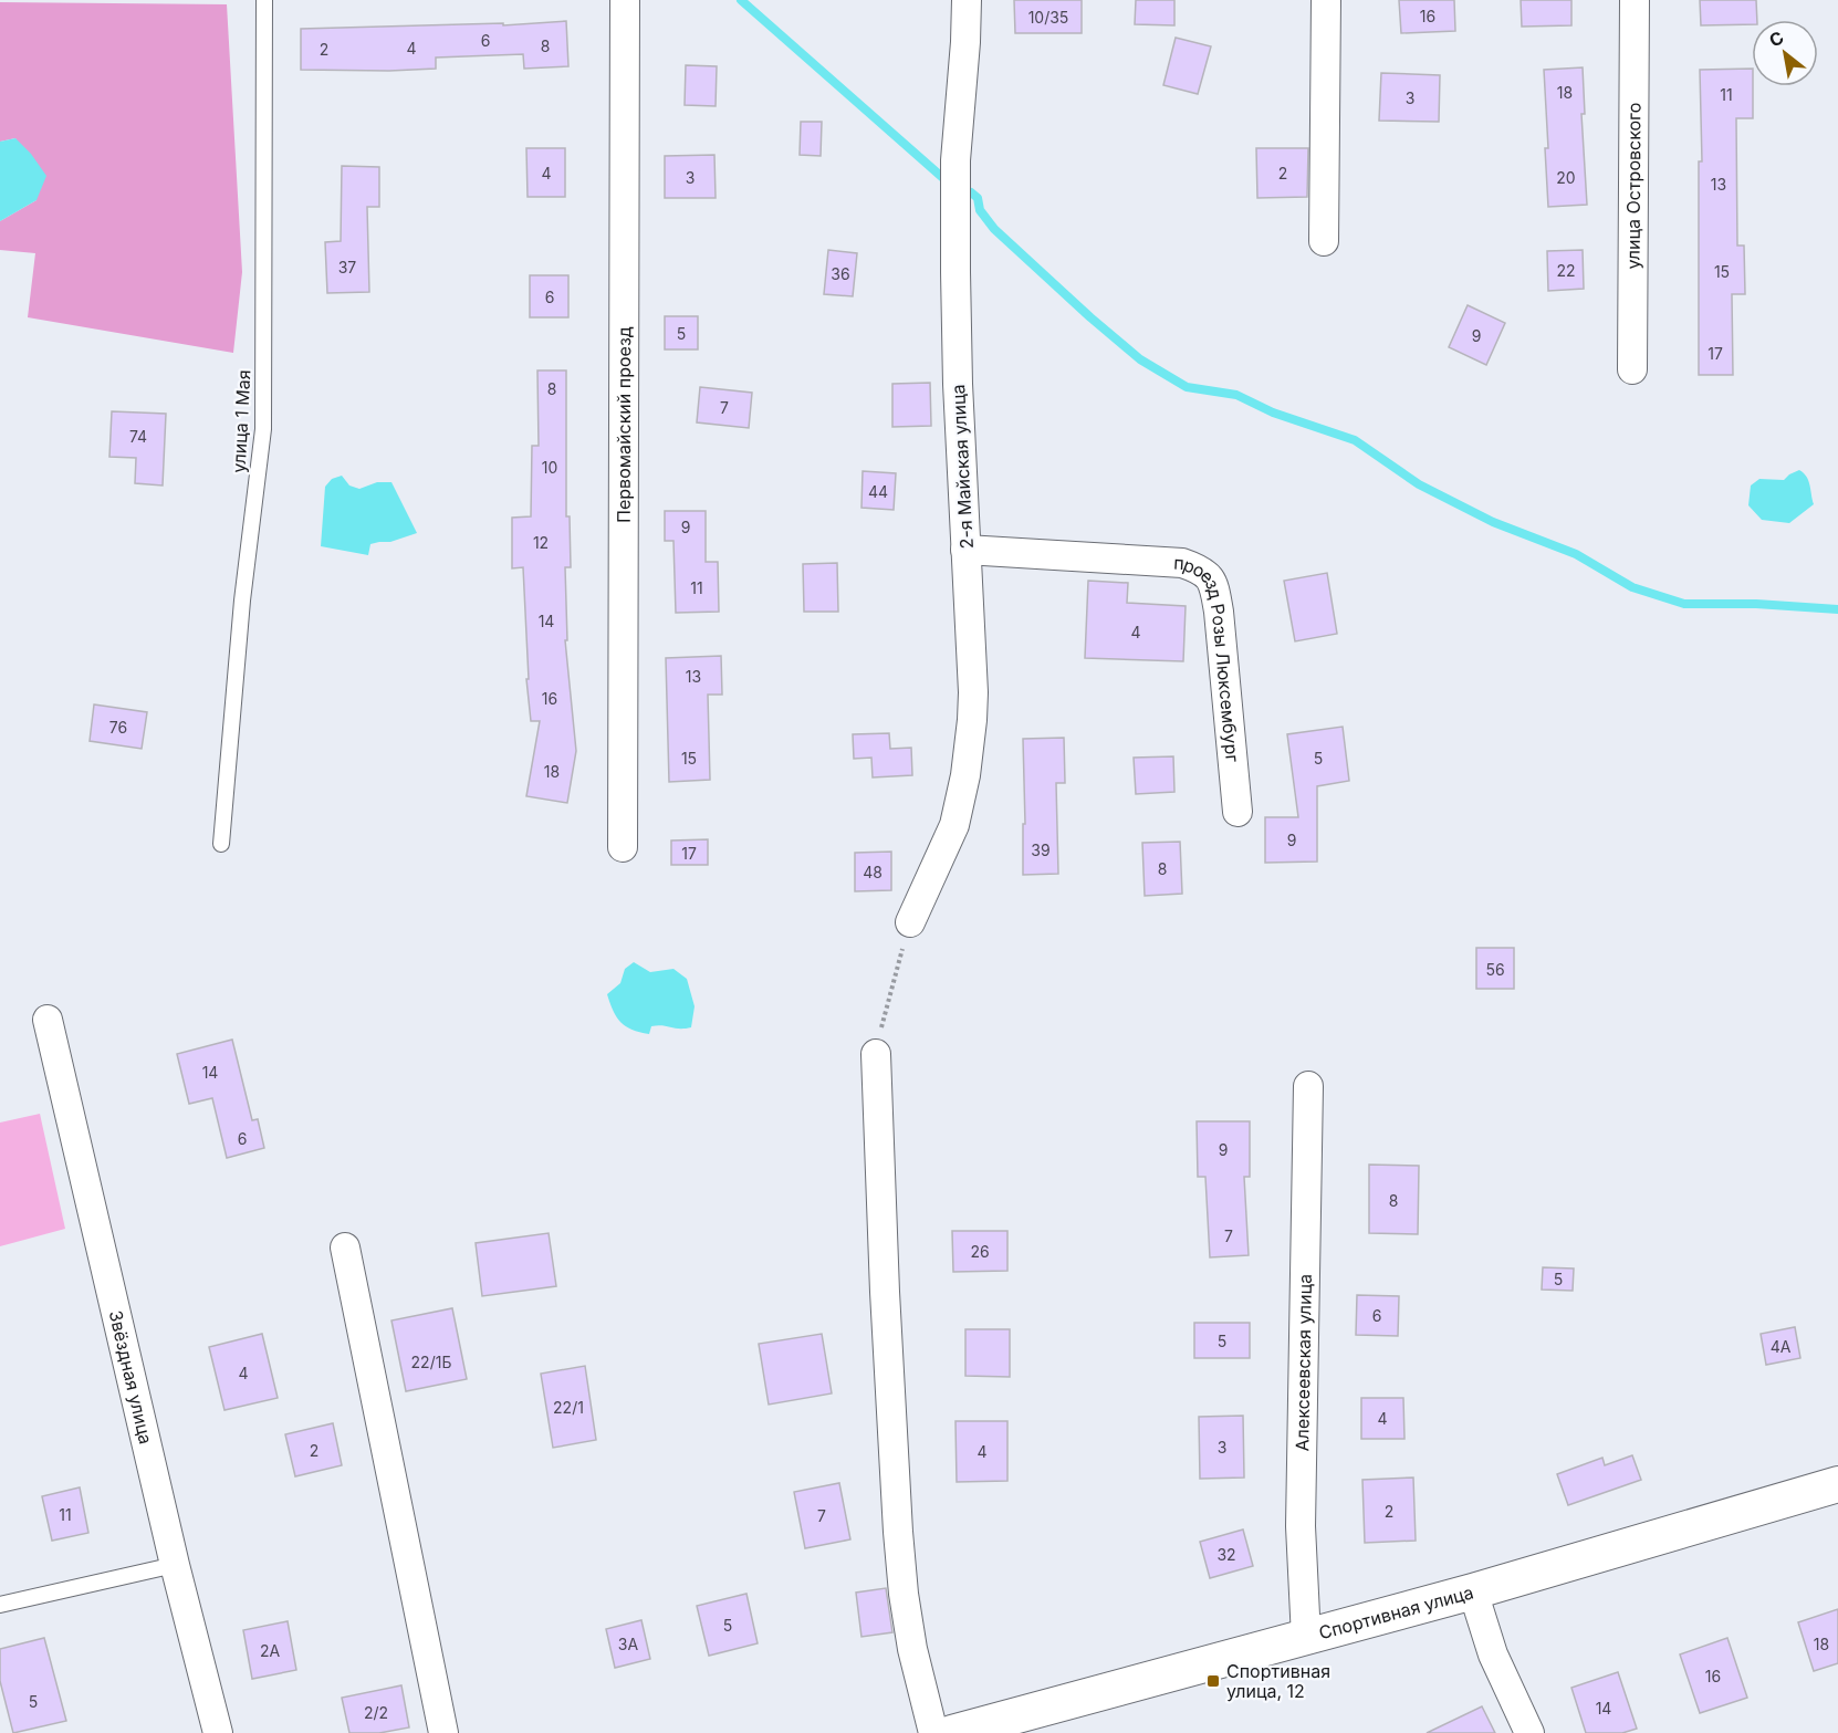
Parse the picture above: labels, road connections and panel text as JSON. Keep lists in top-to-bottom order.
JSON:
{
  "streets": {
    "street": [
      "улица Островского",
      "Первомайский проезд",
      "2-я Майская улица",
      "проезд Розы Люксембург",
      "Алексеевская улица",
      "Звёздная улица",
      "Спортивная улица"
    ],
    "lane": ["улица 1 Мая"]
  },
  "crossings": [
    ["2-я Майская улица", "проезд Розы Люксембург"],
    ["Алексеевская улица", "Спортивная улица"]
  ],
  "places": {
    "transit": ["Спортивная улица, 12"]
  },
  "house_numbers": [
    "16",
    "10/35",
    "6",
    "8",
    "4",
    "2",
    "18",
    "11",
    "3",
    "4",
    "2",
    "3",
    "20",
    "13",
    "37",
    "22",
    "15",
    "36",
    "6",
    "5",
    "9",
    "17",
    "8",
    "7",
    "74",
    "10",
    "44",
    "9",
    "12",
    "11",
    "14",
    "4",
    "13",
    "16",
    "76",
    "15",
    "5",
    "18",
    "9",
    "39",
    "17",
    "8",
    "48",
    "56",
    "14",
    "6",
    "9",
    "8",
    "7",
    "26",
    "5",
    "6",
    "5",
    "4А",
    "22/1Б",
    "4",
    "22/1",
    "4",
    "3",
    "2",
    "4",
    "2",
    "11",
    "7",
    "32",
    "5",
    "3А",
    "18",
    "2А",
    "16",
    "5",
    "14",
    "2/2"
  ],
  "north": "top left"
}
